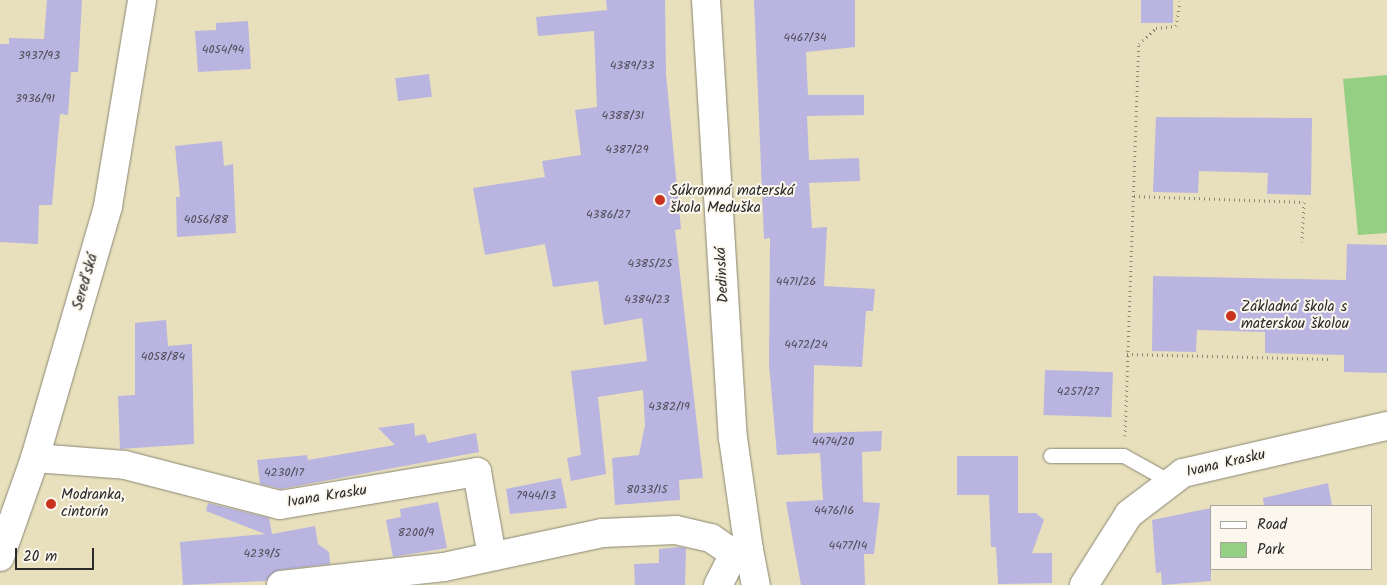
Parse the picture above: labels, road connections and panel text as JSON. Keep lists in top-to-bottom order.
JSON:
{
  "streets": {
    "street": ["Dedinská", "Sereďská", "Ivana Krasku"]
  },
  "crossings": [
    ["Sereďská", "Ivana Krasku"]
  ],
  "places": ["Súkromná materská škola Meduška", "Základná škola s materskou školou", "Modranka, cintorín"],
  "house_numbers": [
    "4467/34",
    "4054/94",
    "3937/93",
    "4389/33",
    "3936/91",
    "4388/31",
    "4387/29",
    "4386/27",
    "4056/88",
    "4385/25",
    "4471/26",
    "4384/23",
    "4472/24",
    "4058/84",
    "4257/27",
    "4382/19",
    "4474/20",
    "4230/17",
    "8033/15",
    "7944/13",
    "4476/16",
    "8200/9",
    "4477/14",
    "4239/5"
  ],
  "legend": ["Road", "Park"],
  "scale_bar": "20 m"
}
